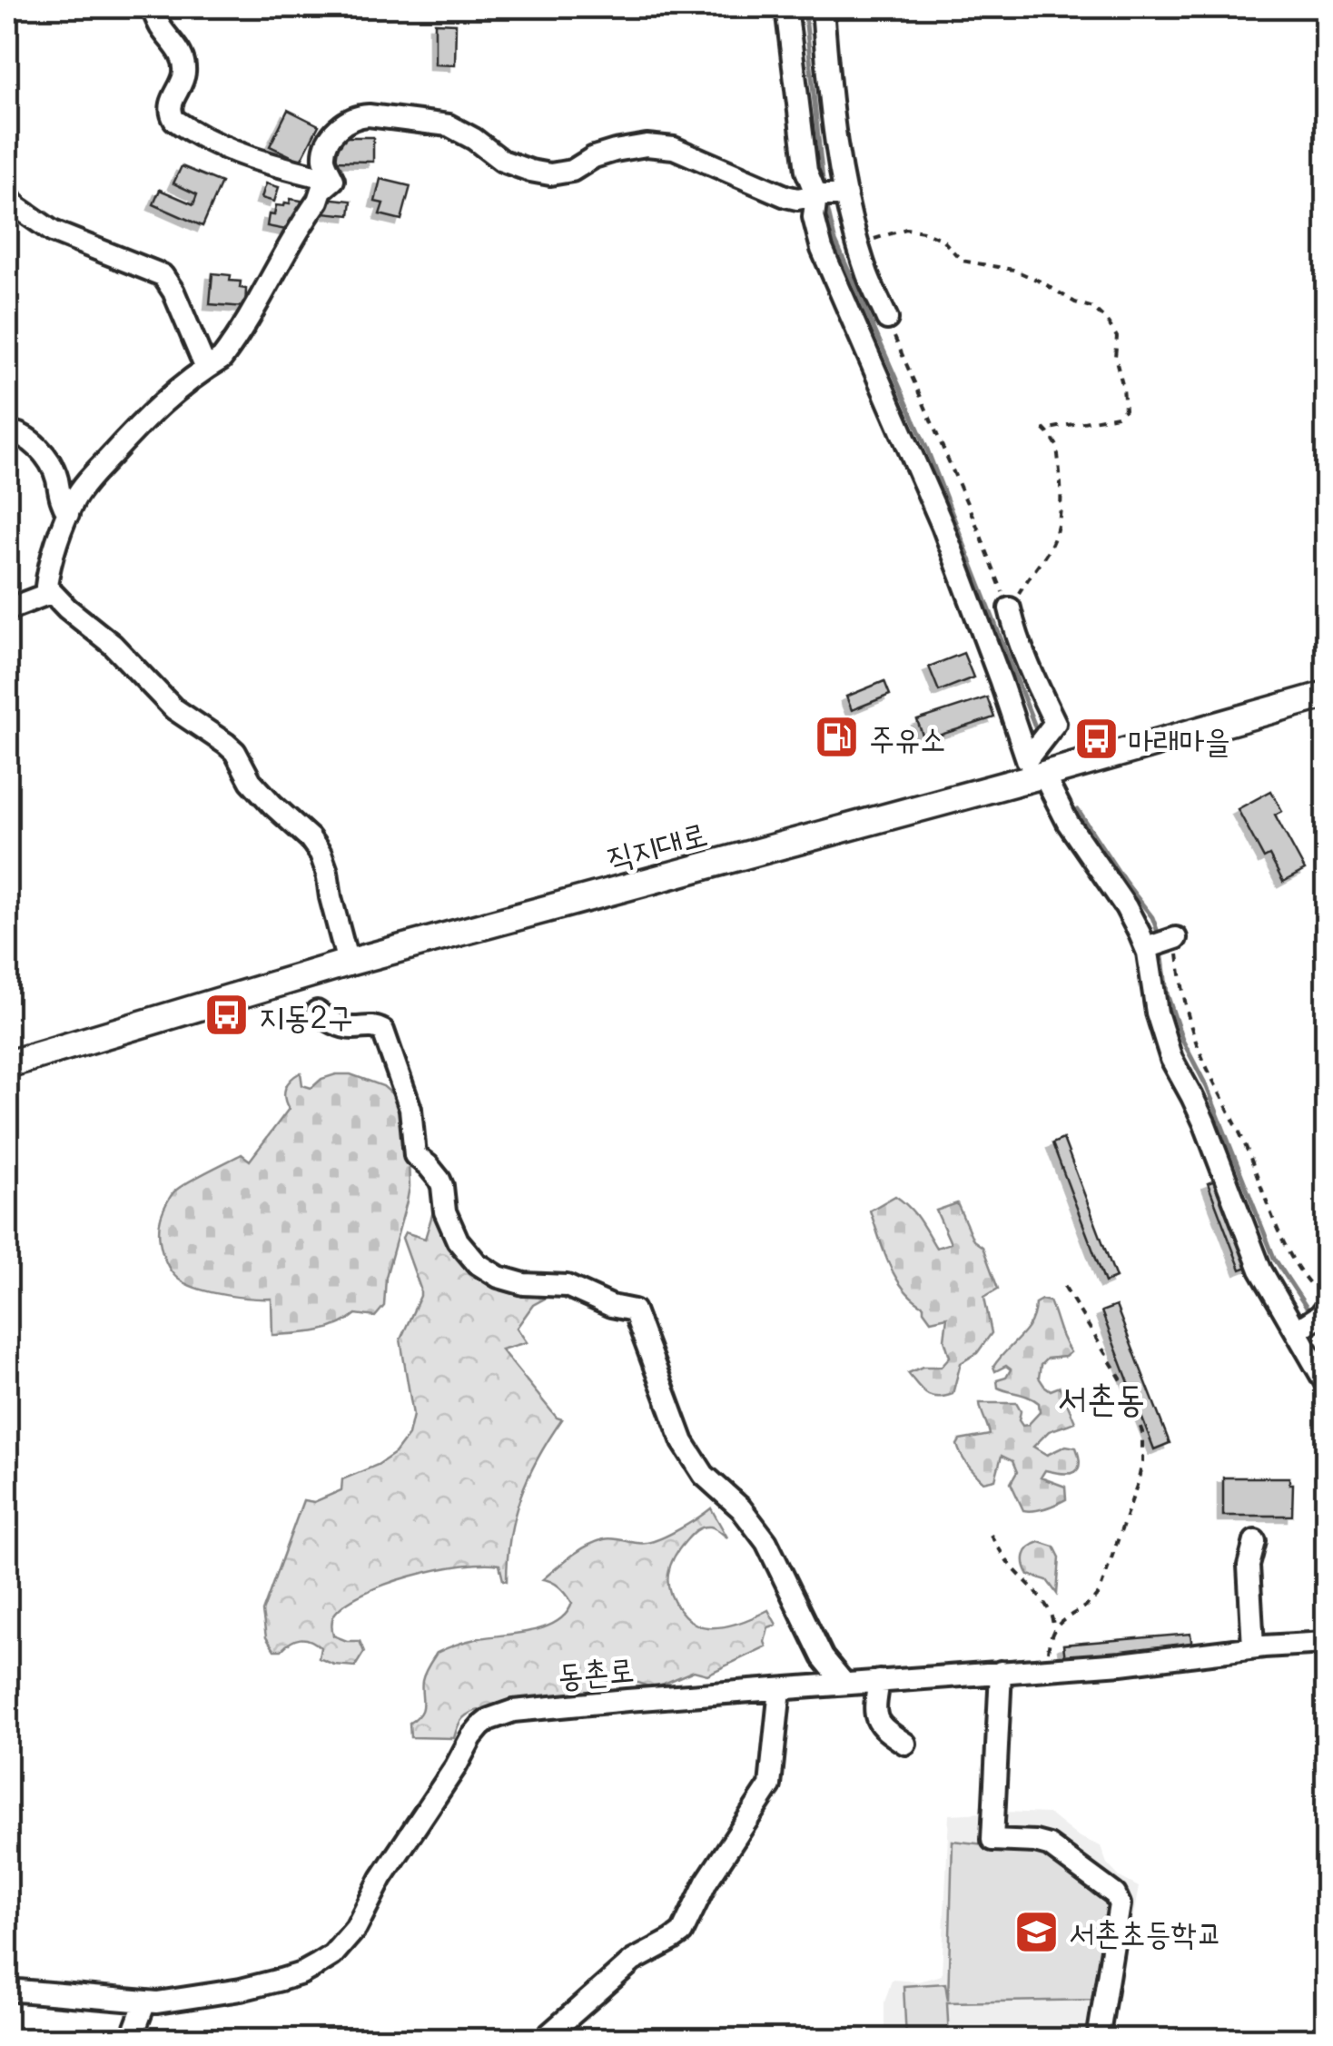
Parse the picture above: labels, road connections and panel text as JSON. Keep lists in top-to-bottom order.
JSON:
{
  "streets": {
    "main road": ["직지대로"],
    "street": ["동촌로"]
  },
  "districts": ["서촌동"],
  "places": {
    "fuel station": ["주유소"],
    "bus stop": ["마래마을", "지동2구"],
    "school or university": ["서촌초등학교"]
  }
}
